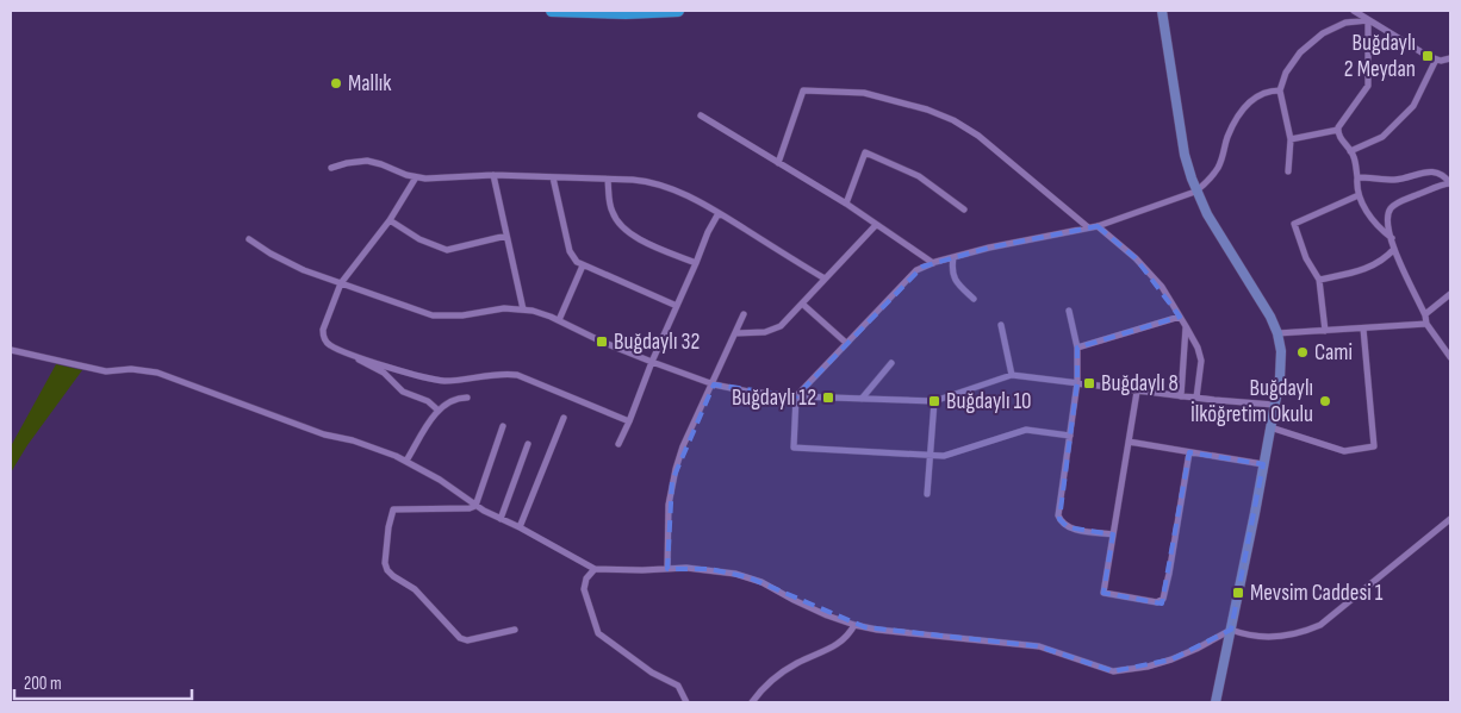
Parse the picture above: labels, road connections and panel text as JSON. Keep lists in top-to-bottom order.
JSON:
{
  "places": {
    "transit": [
      "Buğdaylı 2 Meydan",
      "Buğdaylı 32",
      "Buğdaylı 8",
      "Buğdaylı 12",
      "Buğdaylı 10",
      "Mevsim Caddesi 1"
    ],
    "other": ["Mallık", "Cami", "Buğdaylı İlköğretim Okulu"]
  },
  "scale_bar": "200 m"
}
